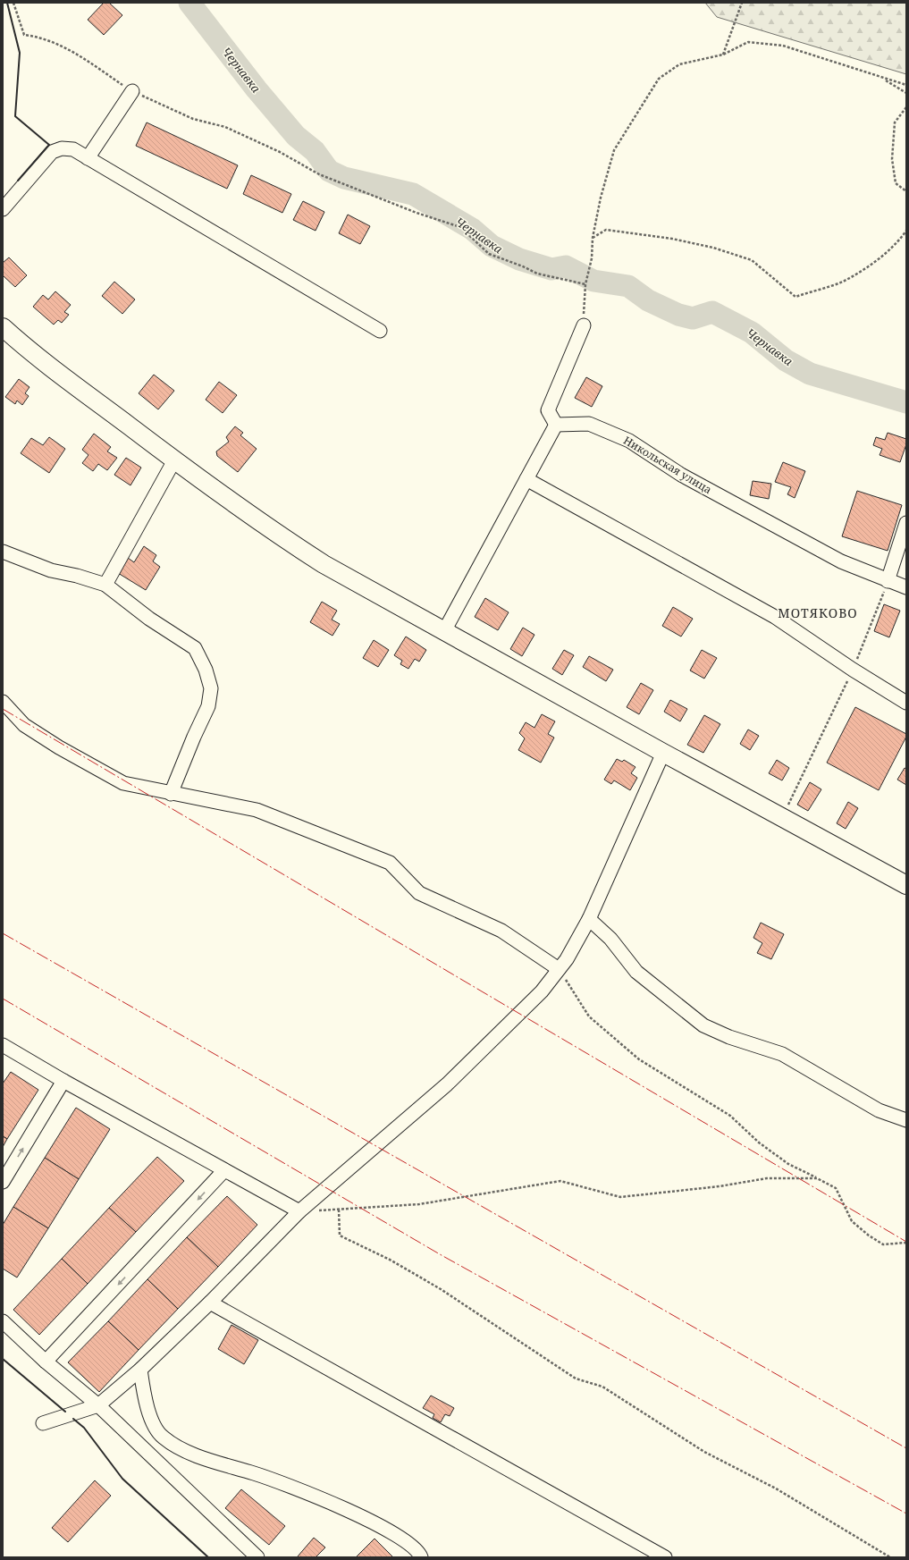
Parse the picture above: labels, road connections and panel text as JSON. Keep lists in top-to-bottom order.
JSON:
{
  "streets": {
    "street": ["Никольская улица"]
  },
  "districts": ["МОТЯКОВО"],
  "water": ["Чернавка"]
}
